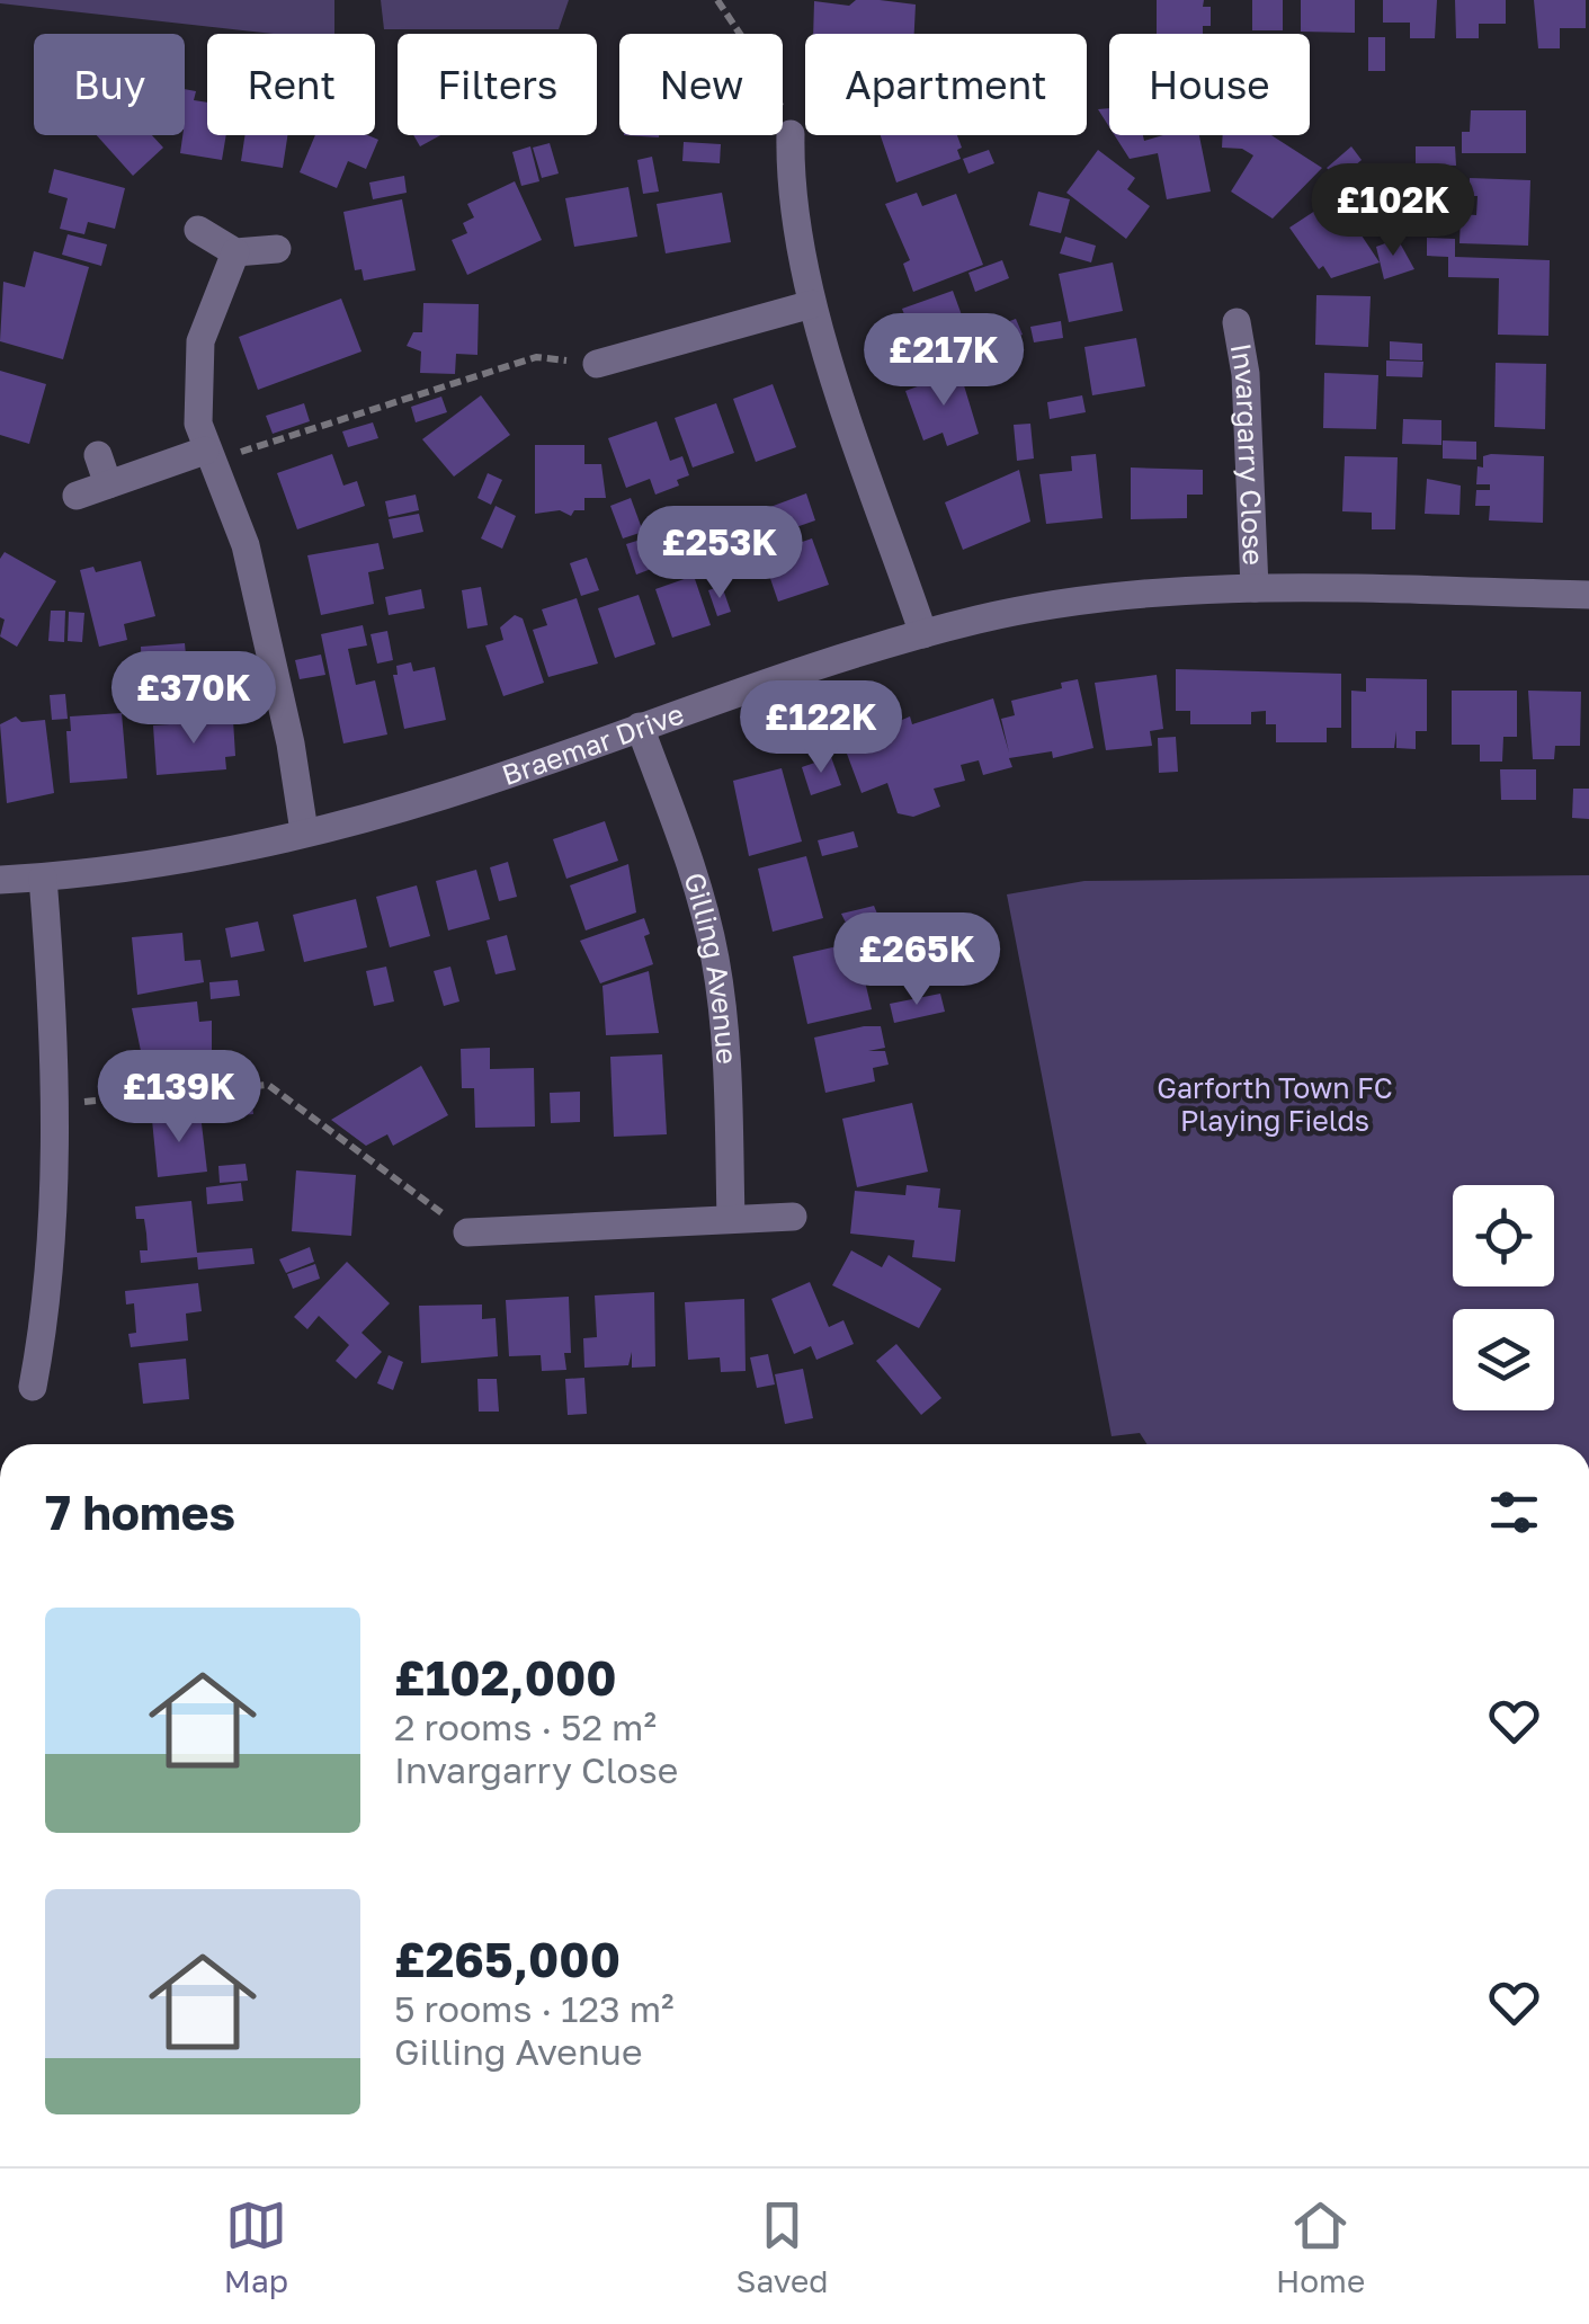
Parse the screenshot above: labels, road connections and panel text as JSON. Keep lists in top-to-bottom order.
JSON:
{
  "streets": {
    "street": ["Invargarry Close", "Braemar Drive", "Gilling Avenue"]
  },
  "crossings": [
    ["Invargarry Close", "Braemar Drive"],
    ["Braemar Drive", "Gilling Avenue"]
  ],
  "parks": ["Garforth Town FC Playing Fields"],
  "page": {
    "chip": [
      "Buy",
      "Rent",
      "Filters",
      "New",
      "Apartment",
      "House"
    ],
    "price": [
      "£102K",
      "£217K",
      "£253K",
      "£370K",
      "£122K",
      "£265K",
      "£139K"
    ],
    "heading": "7 homes",
    "list": [
      {
        "name": "£102,000",
        "note": "2 rooms · 52 m² · Invargarry Close"
      },
      {
        "name": "£265,000",
        "note": "5 rooms · 123 m² · Gilling Avenue"
      }
    ],
    "tabs": ["Map", "Saved", "Home"]
  }
}
